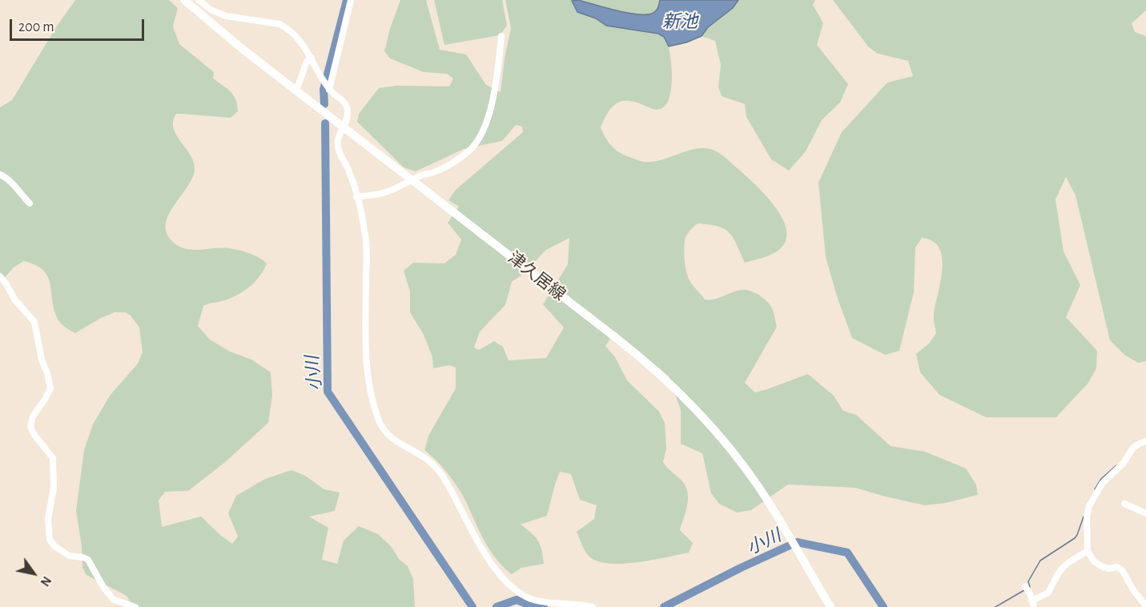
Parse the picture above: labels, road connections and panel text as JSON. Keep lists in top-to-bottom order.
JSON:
{
  "streets": {
    "main road": ["津久居線"]
  },
  "water": ["新池", "小川"],
  "scale_bar": "200 m",
  "north": "bottom right"
}
